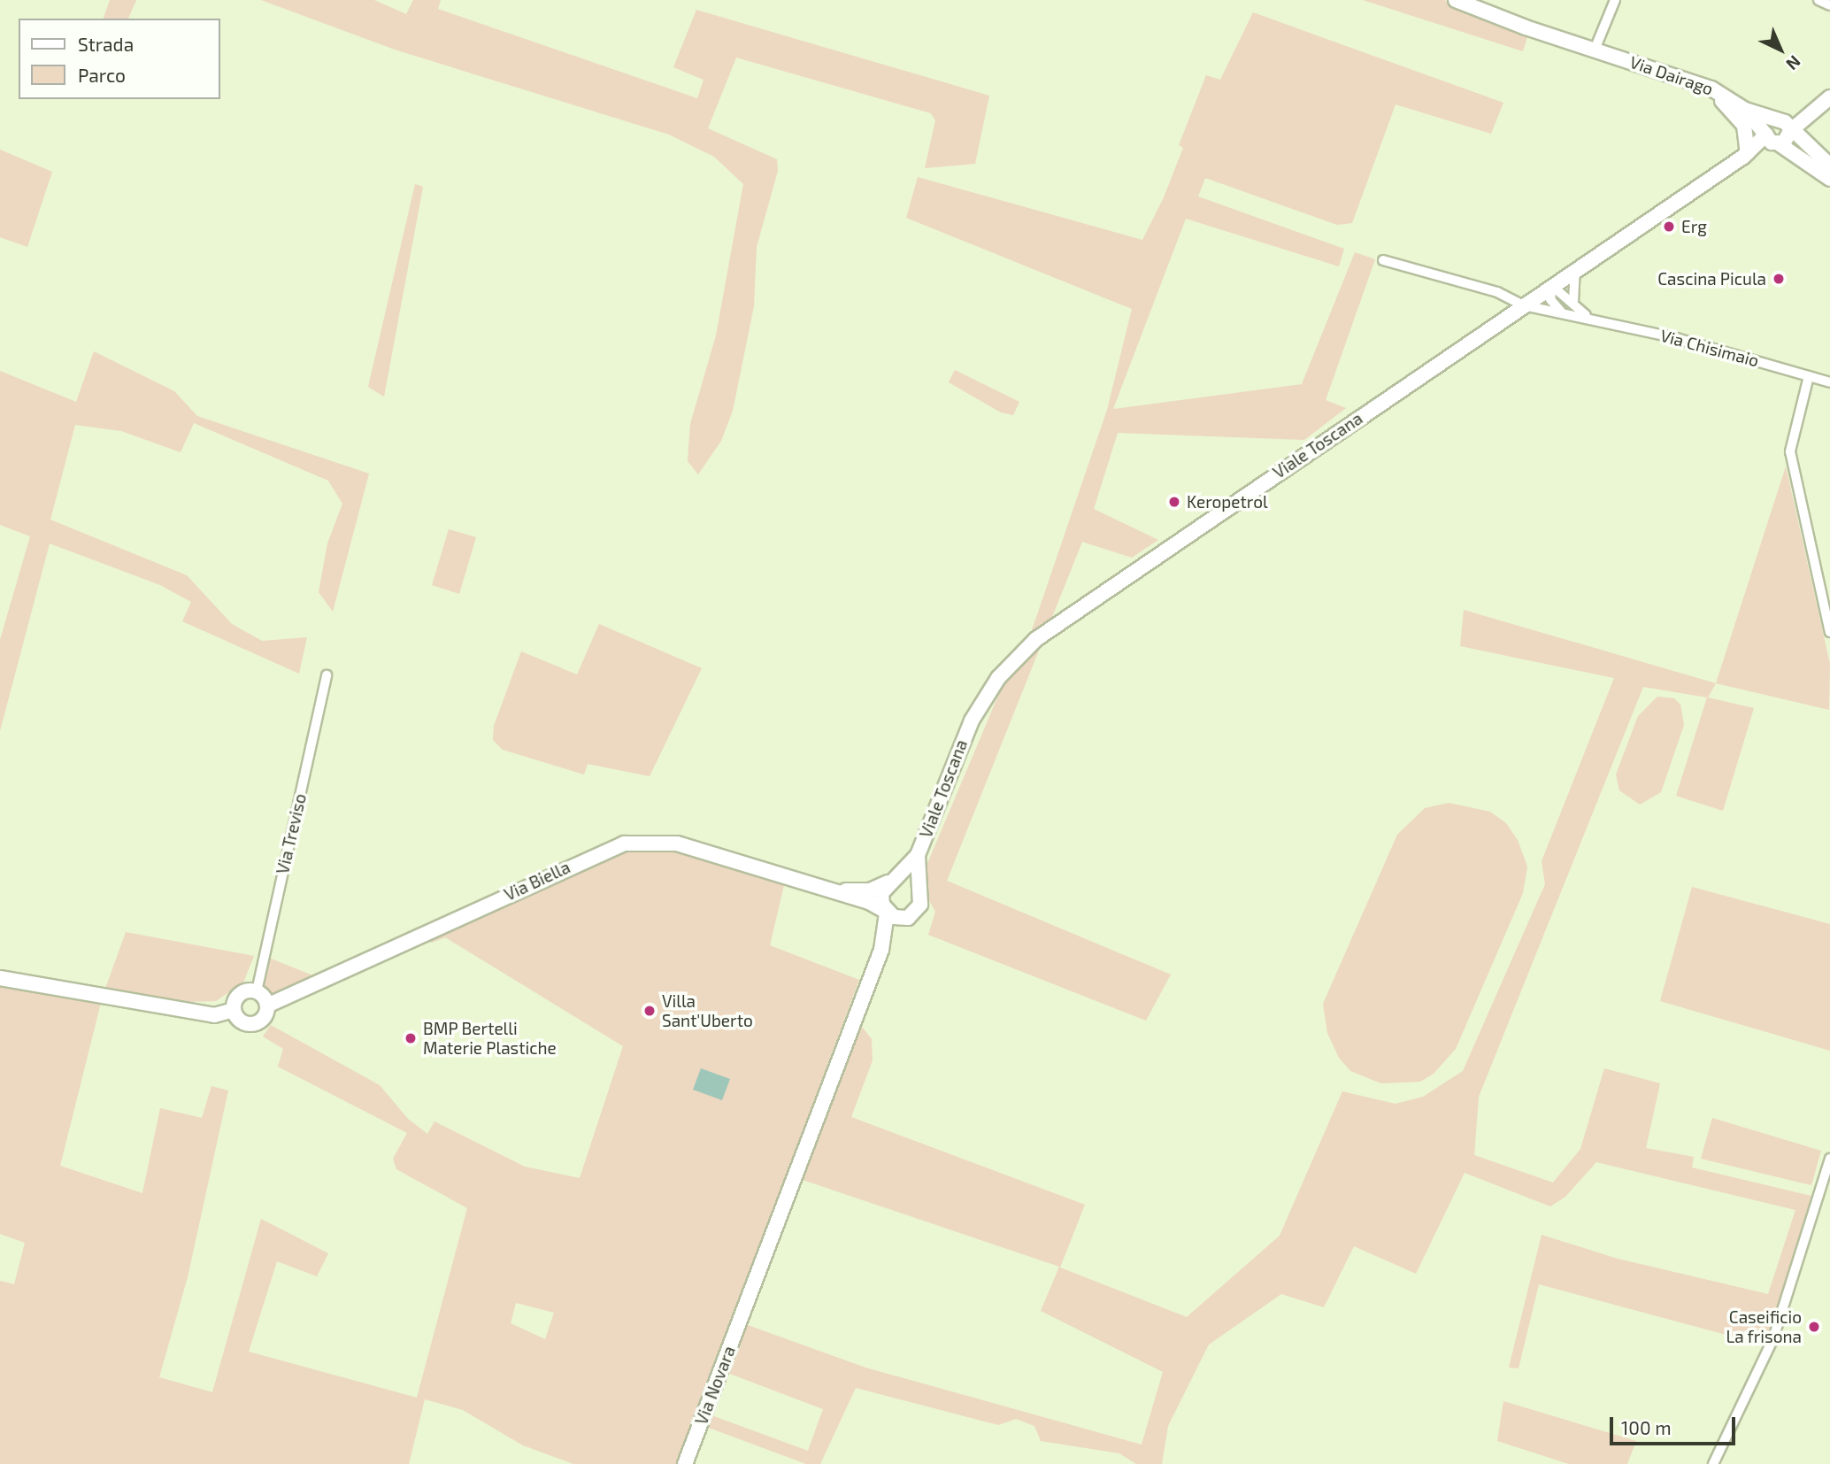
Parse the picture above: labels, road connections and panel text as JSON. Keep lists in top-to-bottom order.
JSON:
{
  "streets": {
    "street": [
      "Via Dairago",
      "Via Chisimaio",
      "Viale Toscana",
      "Via Treviso",
      "Via Biella",
      "Via Novara"
    ]
  },
  "crossings": [
    ["Via Chisimaio", "Viale Toscana"],
    ["Viale Toscana", "Via Biella"],
    ["Viale Toscana", "Via Novara"],
    ["Via Treviso", "Via Biella"]
  ],
  "places": [
    "Erg",
    "Cascina Picula",
    "Keropetrol",
    "Villa Sant'Uberto",
    "BMP Bertelli Materie Plastiche",
    "Caseificio La frisona"
  ],
  "legend": ["Strada", "Parco"],
  "scale_bar": "100 m",
  "north": "bottom right"
}
